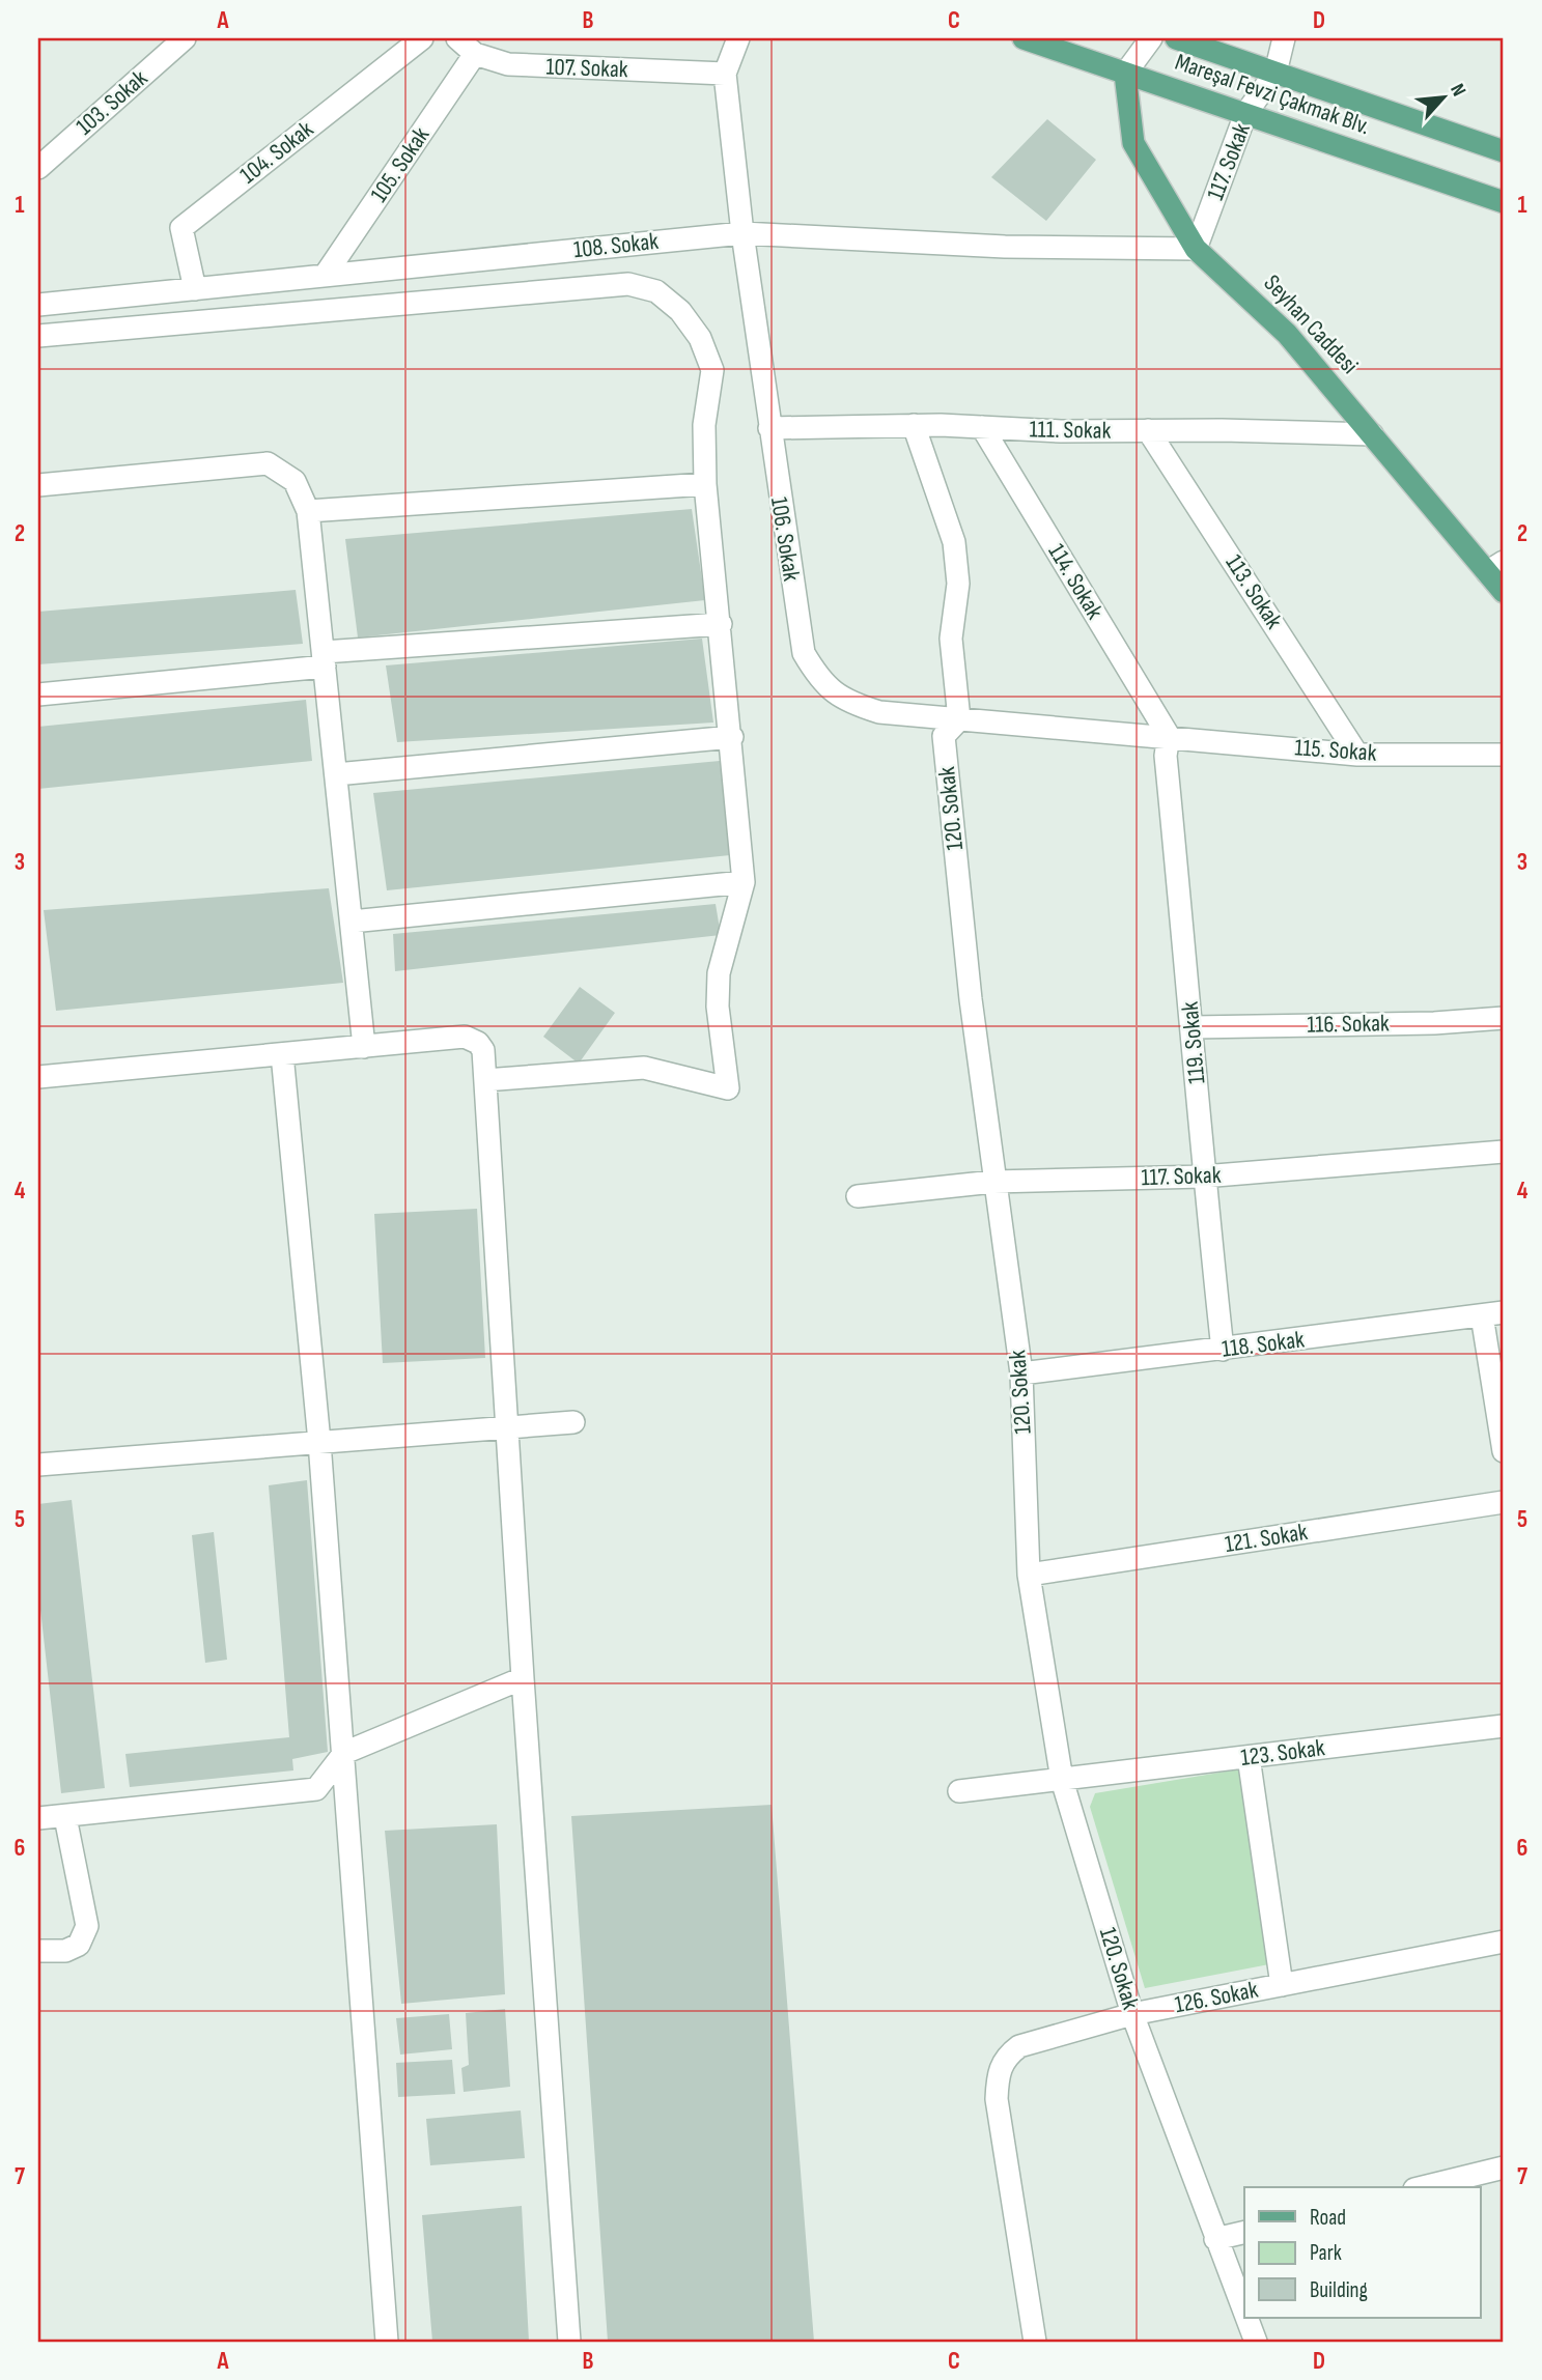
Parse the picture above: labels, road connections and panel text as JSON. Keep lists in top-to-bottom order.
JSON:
{
  "streets": {
    "main road": ["Mareşal Fevzi Çakmak Blv.", "Seyhan Caddesi"],
    "street": [
      "107. Sokak",
      "103. Sokak",
      "104. Sokak",
      "117. Sokak",
      "105. Sokak",
      "108. Sokak",
      "111. Sokak",
      "106. Sokak",
      "114. Sokak",
      "113. Sokak",
      "115. Sokak",
      "120. Sokak",
      "116. Sokak",
      "119. Sokak",
      "118. Sokak",
      "121. Sokak",
      "123. Sokak",
      "126. Sokak"
    ]
  },
  "crossings": [
    ["107. Sokak", "105. Sokak"],
    ["107. Sokak", "106. Sokak"],
    ["Mareşal Fevzi Çakmak Blv.", "117. Sokak"],
    ["Mareşal Fevzi Çakmak Blv.", "Seyhan Caddesi"],
    ["104. Sokak", "108. Sokak"],
    ["117. Sokak", "108. Sokak"],
    ["117. Sokak", "Seyhan Caddesi"],
    ["117. Sokak", "120. Sokak"],
    ["117. Sokak", "119. Sokak"],
    ["105. Sokak", "108. Sokak"],
    ["108. Sokak", "Seyhan Caddesi"],
    ["108. Sokak", "106. Sokak"],
    ["Seyhan Caddesi", "111. Sokak"],
    ["111. Sokak", "106. Sokak"],
    ["111. Sokak", "114. Sokak"],
    ["111. Sokak", "113. Sokak"],
    ["106. Sokak", "114. Sokak"],
    ["106. Sokak", "115. Sokak"],
    ["106. Sokak", "120. Sokak"],
    ["106. Sokak", "119. Sokak"],
    ["114. Sokak", "115. Sokak"],
    ["114. Sokak", "119. Sokak"],
    ["113. Sokak", "115. Sokak"],
    ["115. Sokak", "119. Sokak"],
    ["120. Sokak", "118. Sokak"],
    ["120. Sokak", "121. Sokak"],
    ["120. Sokak", "123. Sokak"],
    ["120. Sokak", "126. Sokak"],
    ["116. Sokak", "119. Sokak"],
    ["119. Sokak", "118. Sokak"]
  ],
  "legend": ["Road", "Park", "Building"],
  "north": "top right",
  "grid": {
    "columns": [
      "A",
      "B",
      "C",
      "D"
    ],
    "rows": [
      "1",
      "2",
      "3",
      "4",
      "5",
      "6",
      "7"
    ]
  }
}
